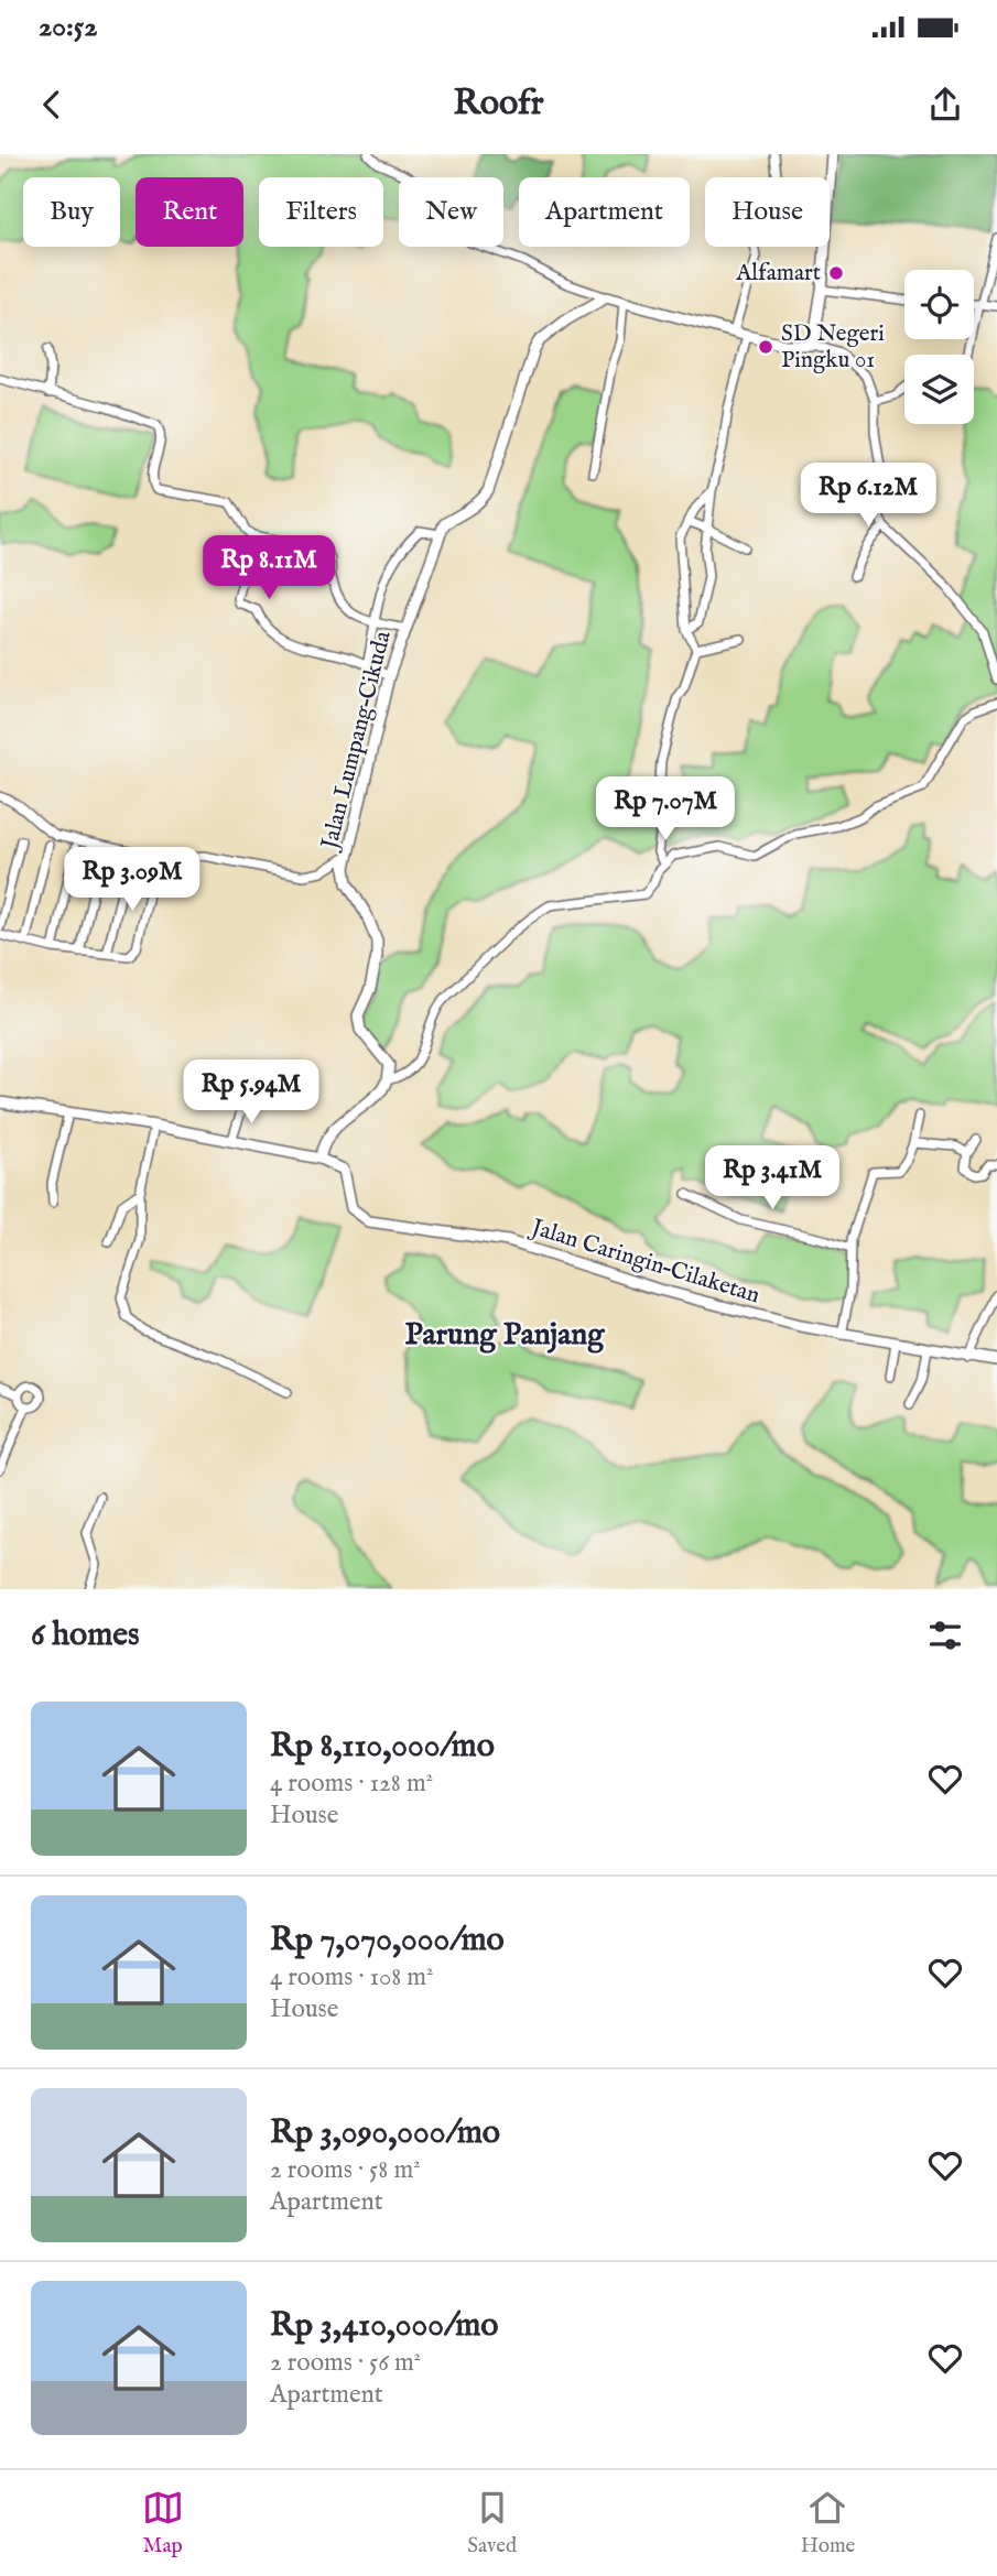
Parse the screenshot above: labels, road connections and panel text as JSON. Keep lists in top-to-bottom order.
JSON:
{
  "streets": {
    "street": ["Jalan Lumpang–Cikuda", "Jalan Caringin–Cilaketan"]
  },
  "districts": ["Parung Panjang"],
  "places": ["Alfamart", "SD Negeri Pingku 01"],
  "page": {
    "status": "20:52",
    "header": "Roofr",
    "chip": [
      "Buy",
      "Rent",
      "Filters",
      "New",
      "Apartment",
      "House"
    ],
    "price": [
      "Rp 6.12M",
      "Rp 8.11M",
      "Rp 7.07M",
      "Rp 3.09M",
      "Rp 5.94M",
      "Rp 3.41M"
    ],
    "heading": "6 homes",
    "list": [
      {
        "name": "Rp 8,110,000/mo",
        "note": "4 rooms · 128 m² · House"
      },
      {
        "name": "Rp 7,070,000/mo",
        "note": "4 rooms · 108 m² · House"
      },
      {
        "name": "Rp 3,090,000/mo",
        "note": "2 rooms · 58 m² · Apartment"
      },
      {
        "name": "Rp 3,410,000/mo",
        "note": "2 rooms · 56 m² · Apartment"
      }
    ],
    "tabs": ["Map", "Saved", "Home"]
  }
}
